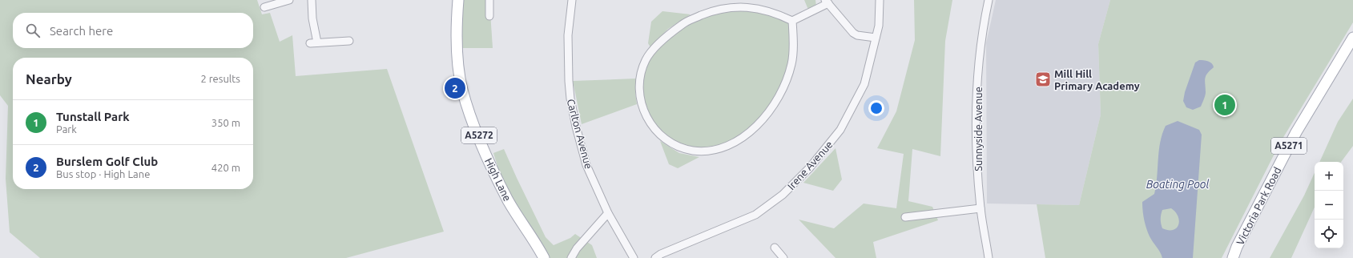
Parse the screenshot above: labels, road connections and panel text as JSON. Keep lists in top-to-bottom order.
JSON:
{
  "streets": {
    "main road": [
      "A5272",
      "A5271",
      "High Lane",
      "Victoria Park Road"
    ],
    "street": ["Sunnyside Avenue", "Carlton Avenue", "Irene Avenue"]
  },
  "water": ["Boating Pool"],
  "places": {
    "school or university": ["Mill Hill Primary Academy"]
  },
  "page": {
    "search": "Search here",
    "heading": ["Nearby", "2 results"],
    "pins": ["2", "1"],
    "list": [
      {
        "mark": "1",
        "name": "Tunstall Park",
        "note": "Park",
        "value": "350 m"
      },
      {
        "mark": "2",
        "name": "Burslem Golf Club",
        "note": "Bus stop · High Lane",
        "value": "420 m"
      }
    ],
    "map_buttons": ["+", "−"]
  }
}
